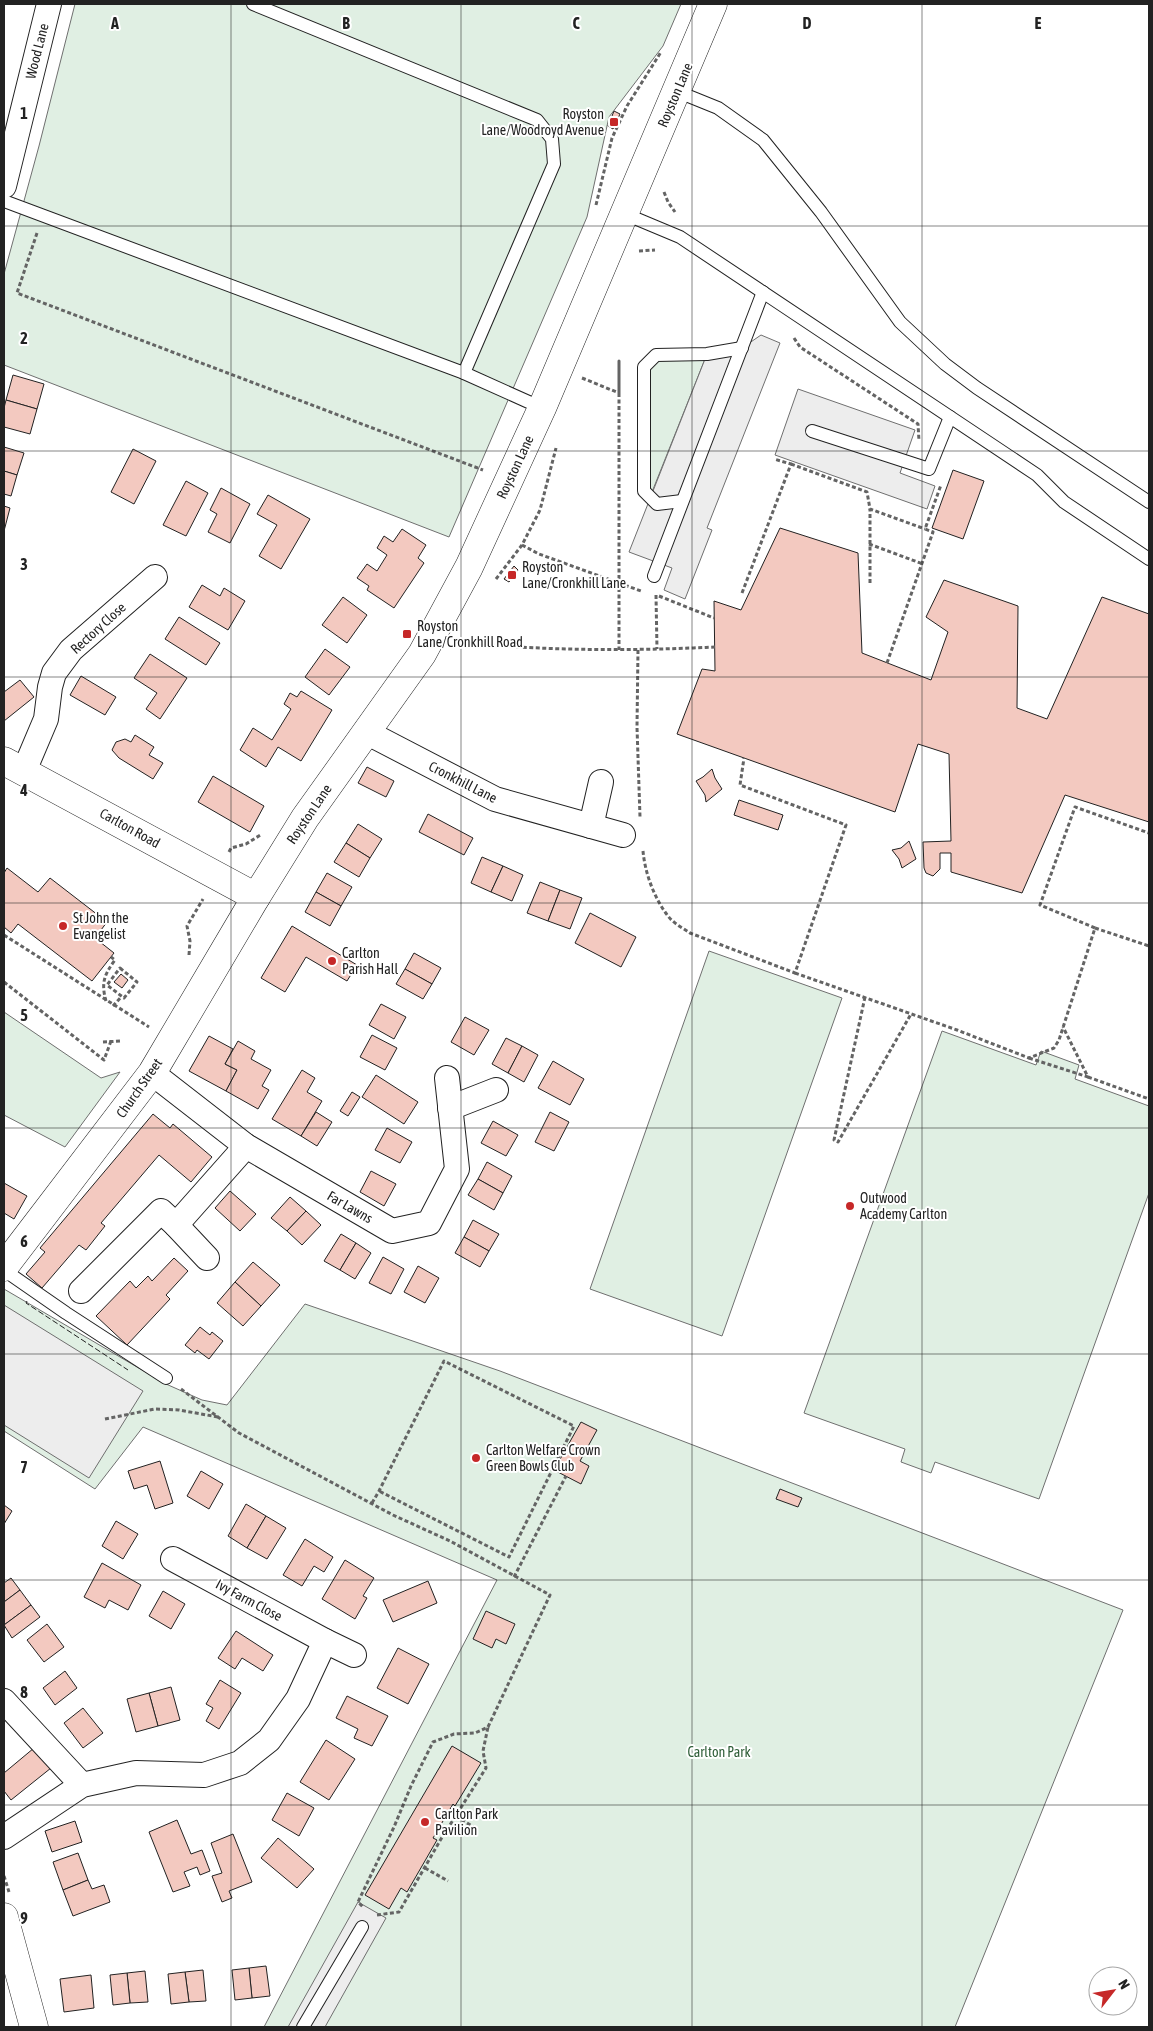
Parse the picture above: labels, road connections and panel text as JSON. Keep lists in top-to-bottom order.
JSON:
{
  "streets": {
    "main road": ["Royston Lane", "Carlton Road", "Church Street"],
    "street": [
      "Wood Lane",
      "Rectory Close",
      "Cronkhill Lane",
      "Far Lawns",
      "Ivy Farm Close"
    ]
  },
  "crossings": [
    ["Royston Lane", "Cronkhill Lane"],
    ["Royston Lane", "Carlton Road"],
    ["Royston Lane", "Church Street"],
    ["Rectory Close", "Carlton Road"],
    ["Carlton Road", "Church Street"],
    ["Church Street", "Far Lawns"]
  ],
  "parks": ["Carlton Park"],
  "places": {
    "transit": ["Royston Lane/Woodroyd Avenue", "Royston Lane/Cronkhill Lane", "Royston Lane/Cronkhill Road"],
    "other": [
      "St John the Evangelist",
      "Carlton Parish Hall",
      "Outwood Academy Carlton",
      "Carlton Welfare Crown Green Bowls Club",
      "Carlton Park Pavilion"
    ]
  },
  "north": "top right",
  "grid": {
    "columns": [
      "A",
      "B",
      "C",
      "D",
      "E"
    ],
    "rows": [
      "1",
      "2",
      "3",
      "4",
      "5",
      "6",
      "7",
      "8",
      "9"
    ]
  }
}
